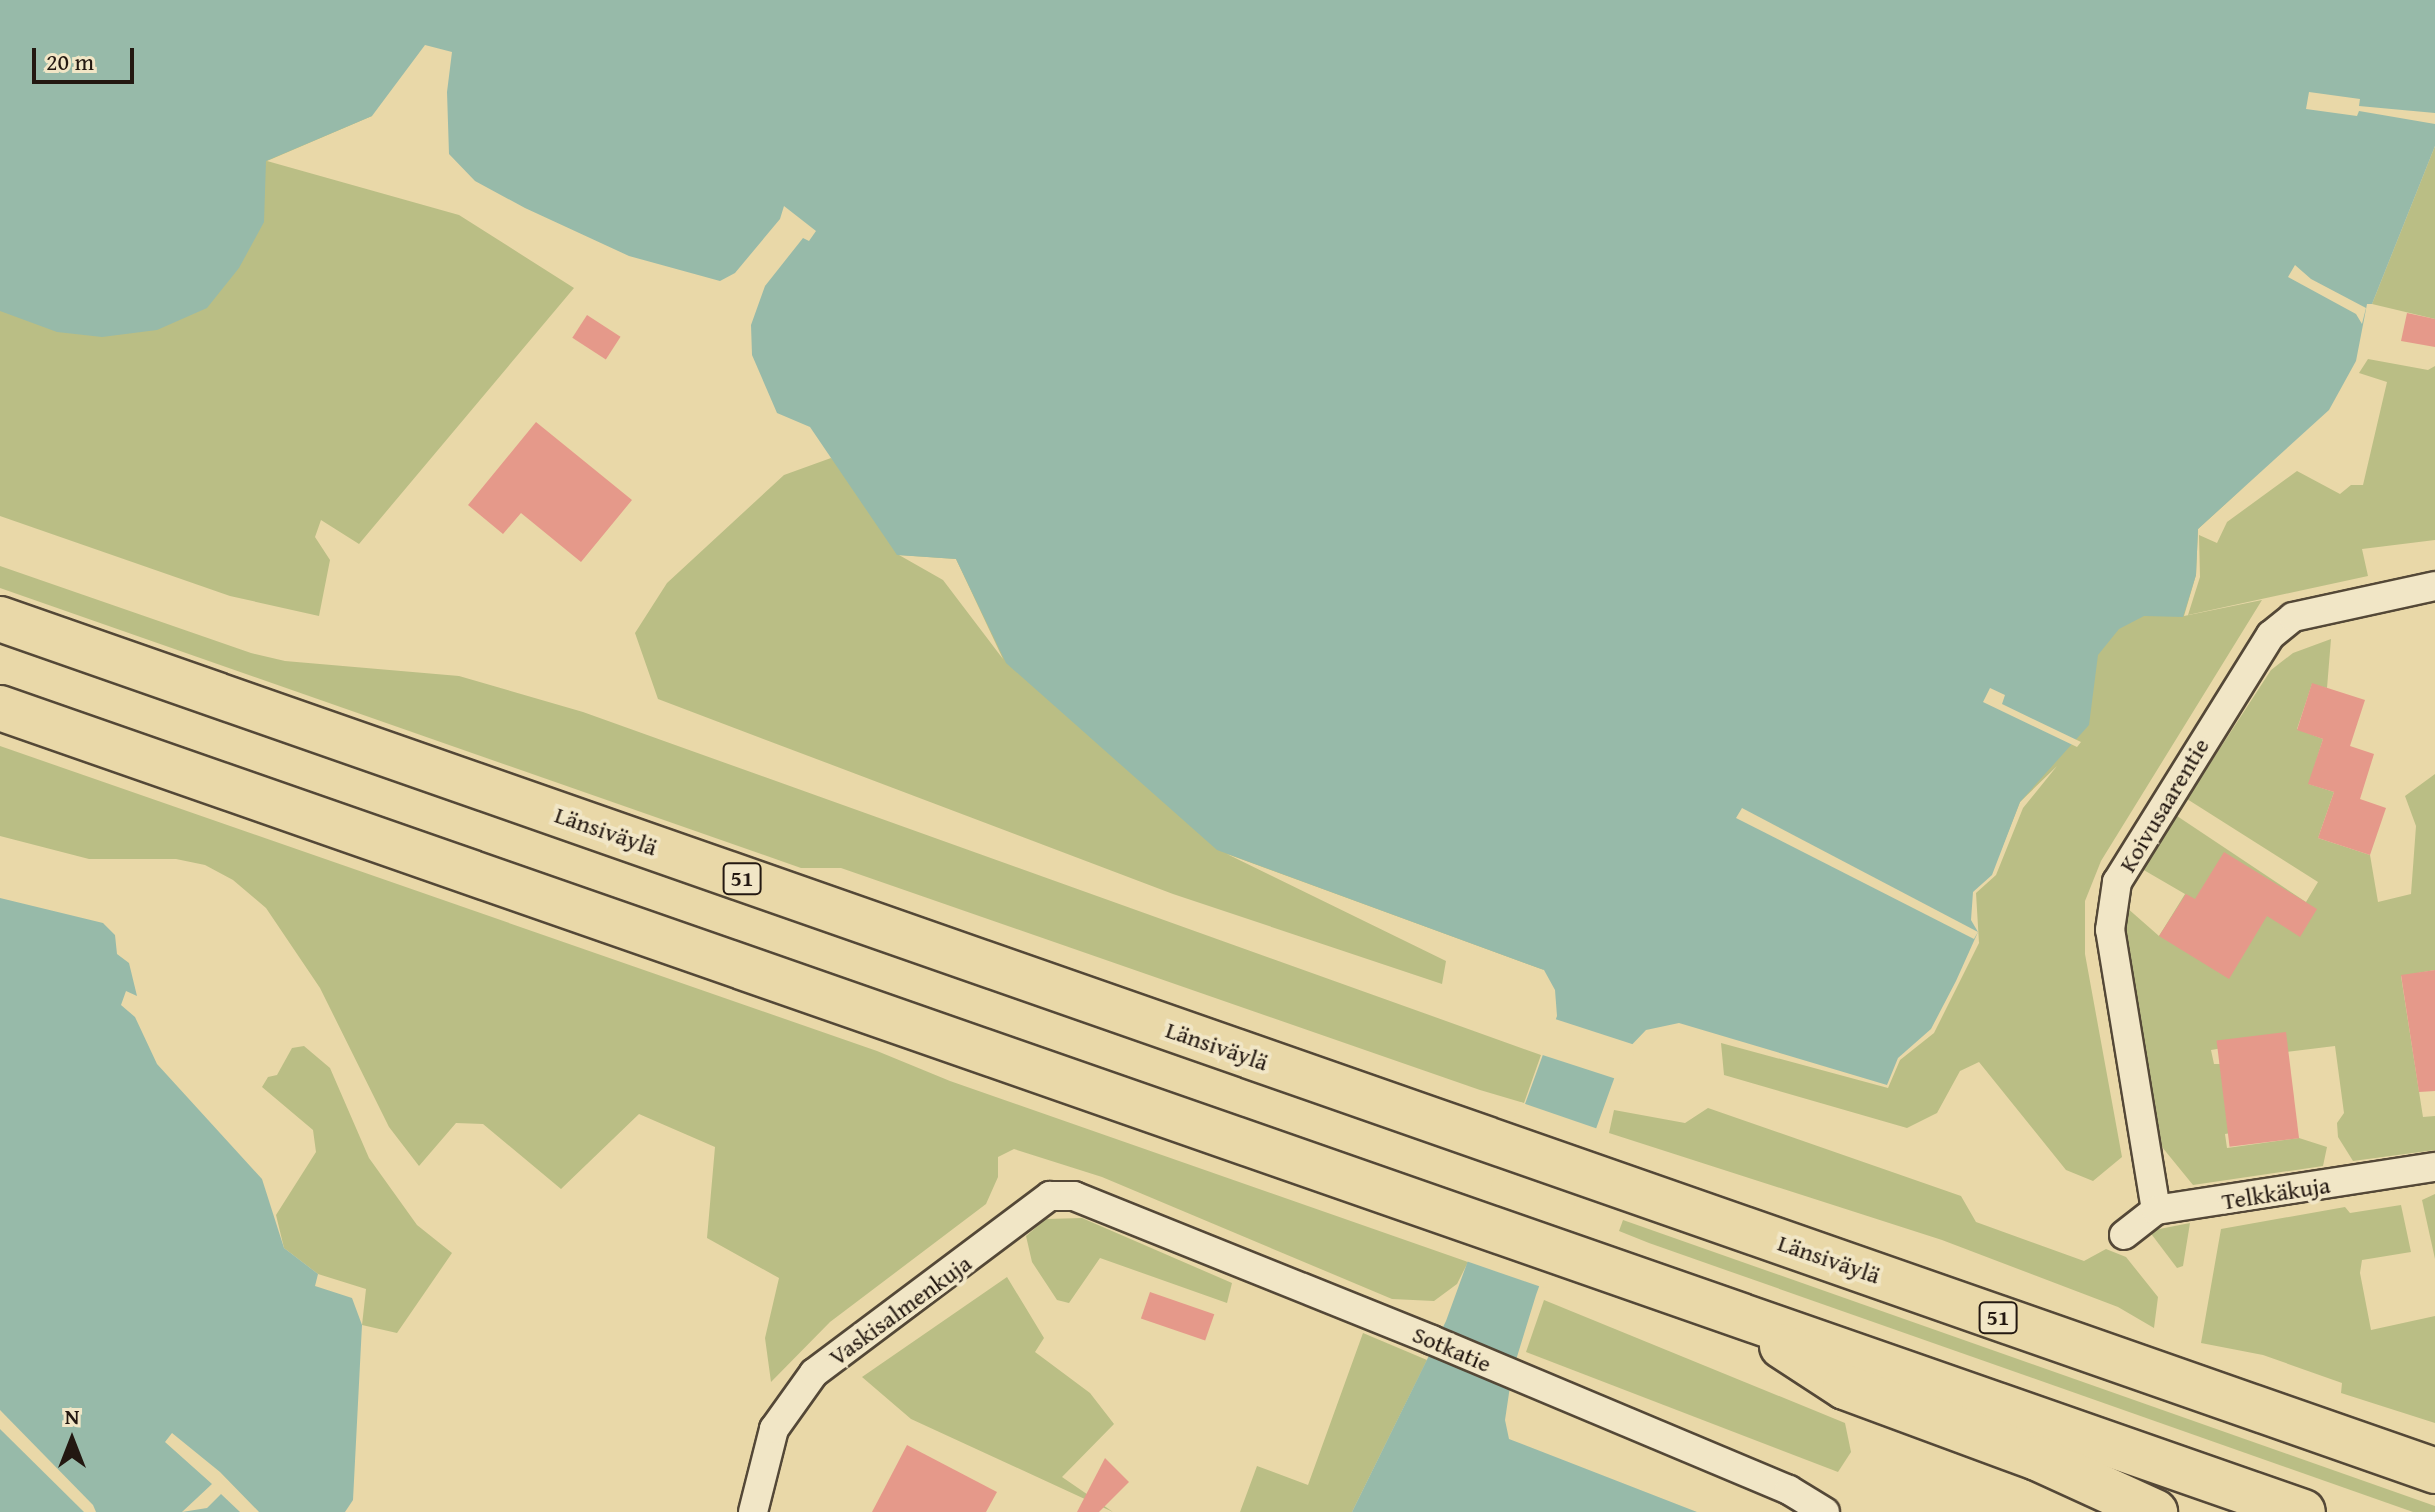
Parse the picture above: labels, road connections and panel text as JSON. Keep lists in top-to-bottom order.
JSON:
{
  "streets": {
    "highway": ["Länsiväylä", "51"],
    "street": [
      "Koivusaarentie",
      "Telkkäkuja",
      "Vaskisalmenkuja",
      "Sotkatie"
    ]
  },
  "crossings": [
    ["Koivusaarentie", "Telkkäkuja"],
    ["Vaskisalmenkuja", "Sotkatie"]
  ],
  "scale_bar": "20 m",
  "north": "top"
}
